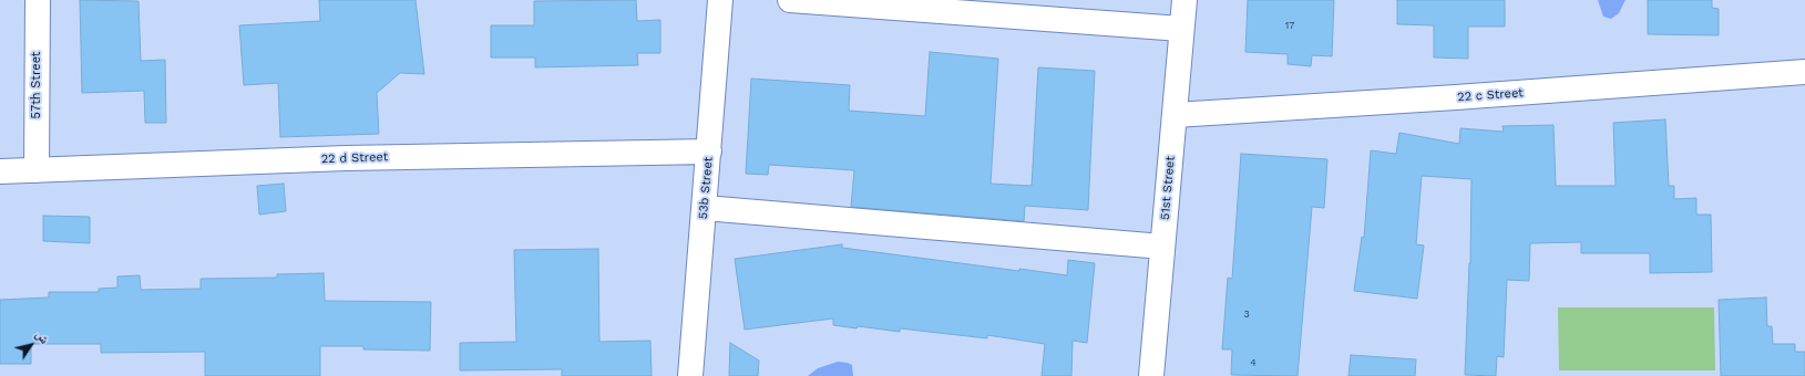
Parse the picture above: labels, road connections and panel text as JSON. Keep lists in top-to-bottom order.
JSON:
{
  "streets": {
    "street": [
      "57th Street",
      "22 c Street",
      "22 d Street",
      "53b Street",
      "51st Street"
    ]
  },
  "crossings": [
    ["57th Street", "22 d Street"],
    ["22 c Street", "51st Street"],
    ["22 d Street", "53b Street"]
  ],
  "house_numbers": ["17", "3", "4"],
  "north": "top right"
}
